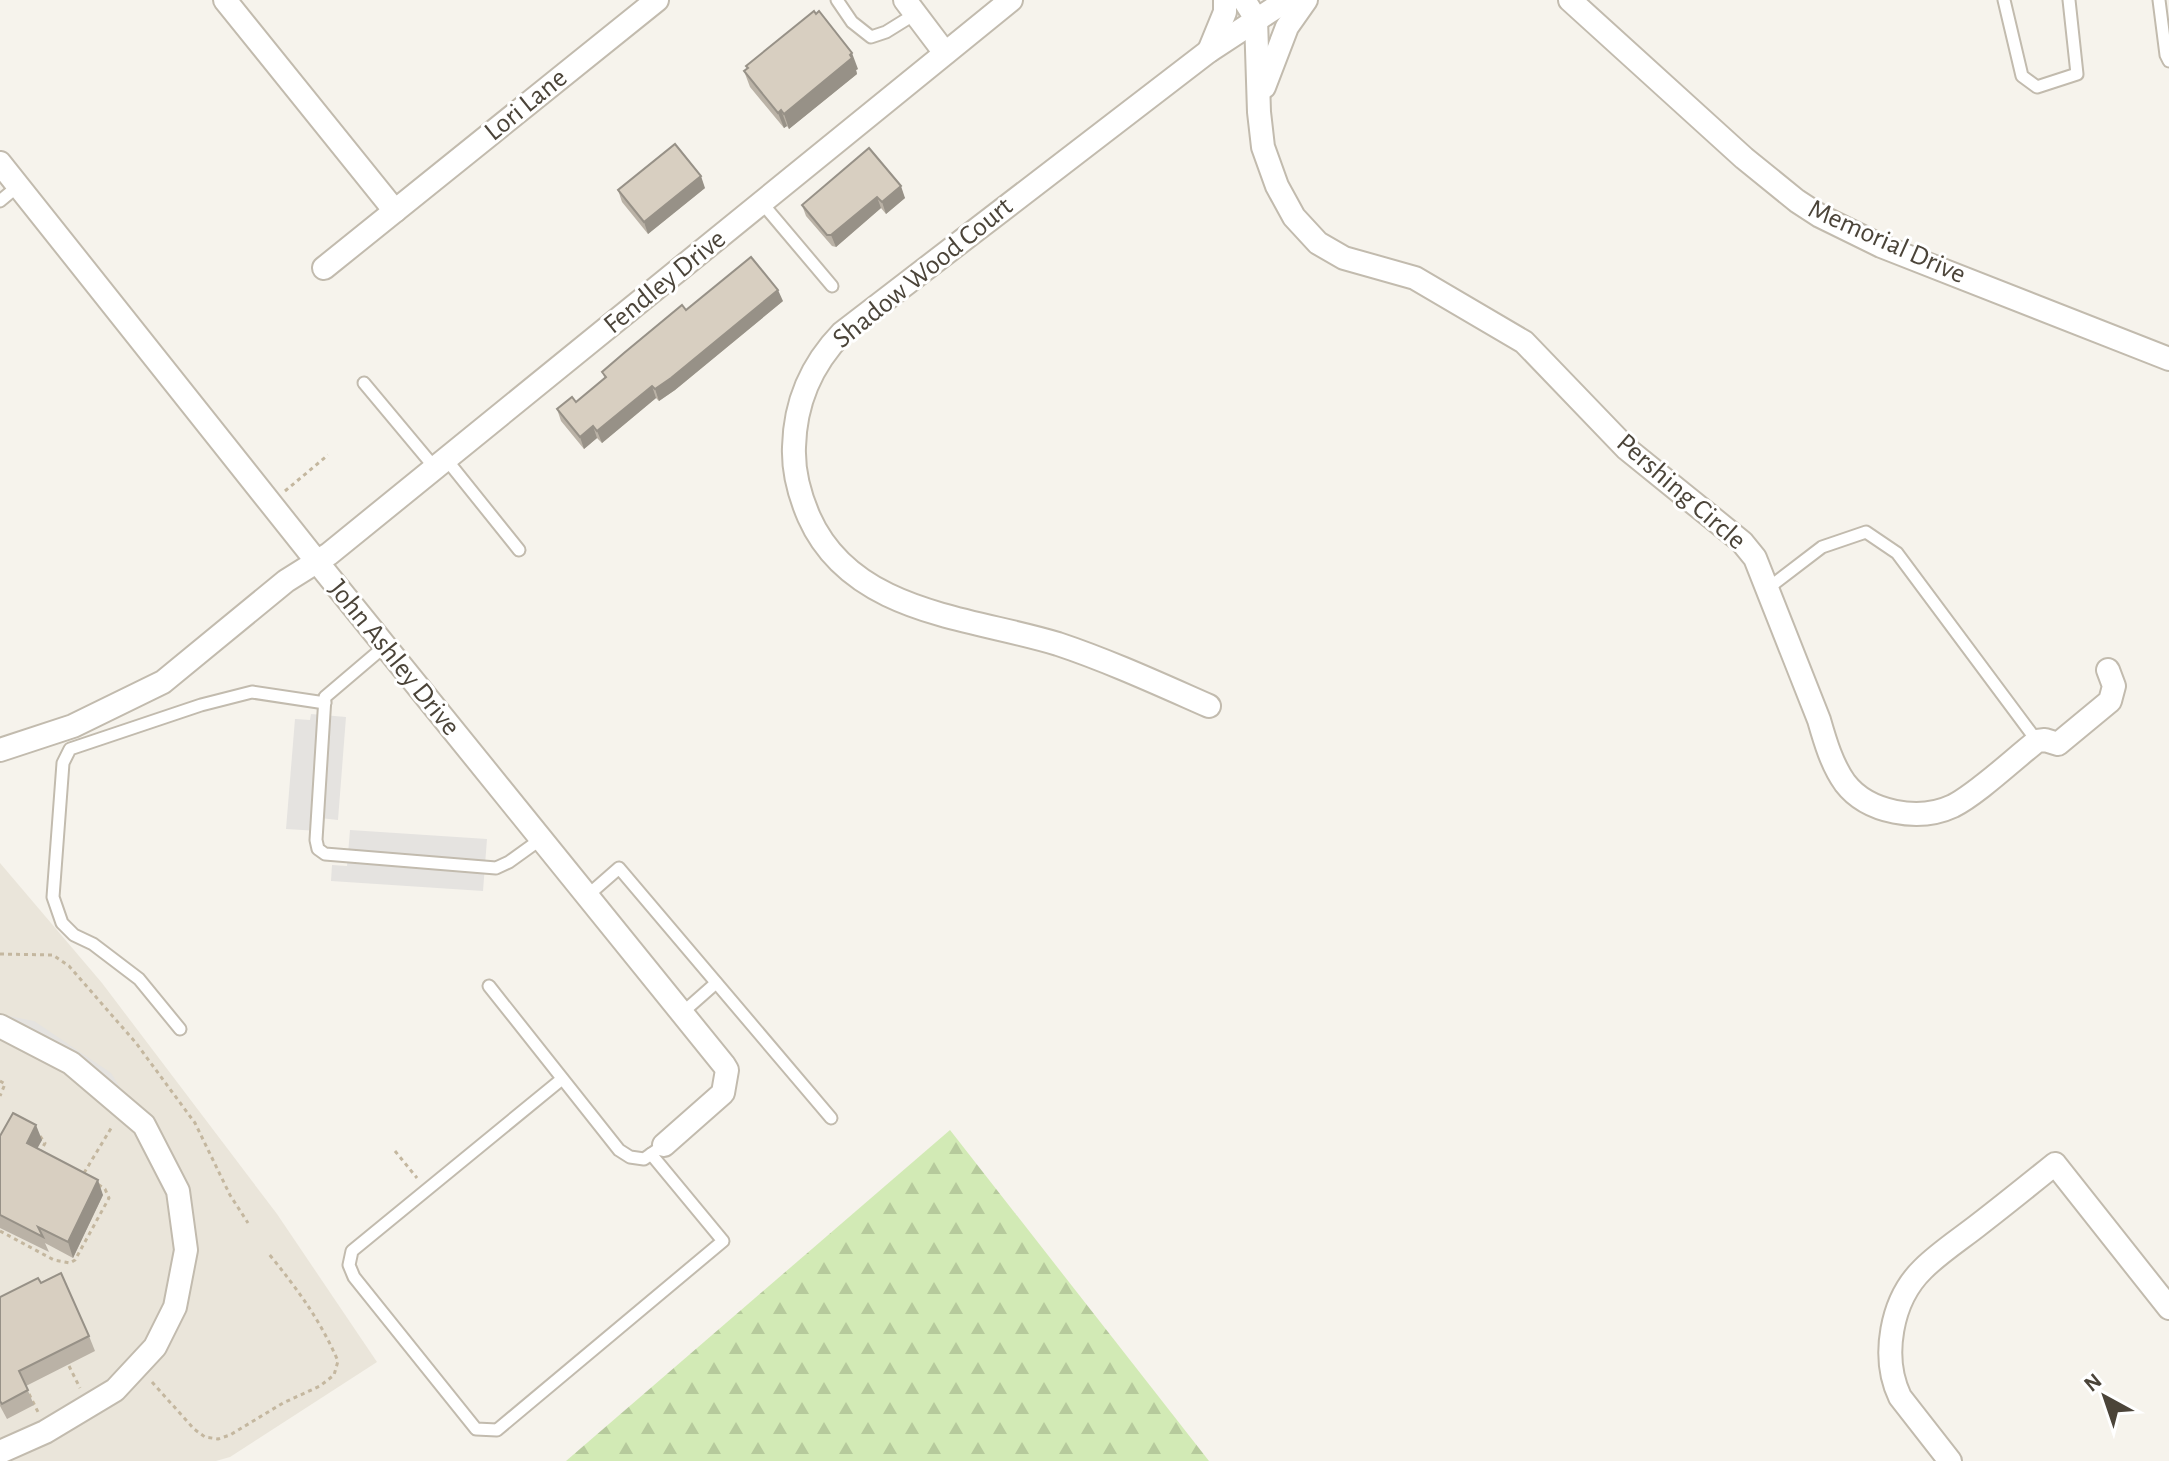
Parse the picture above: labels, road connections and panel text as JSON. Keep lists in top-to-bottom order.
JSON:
{
  "streets": {
    "street": [
      "Lori Lane",
      "Memorial Drive",
      "Shadow Wood Court",
      "Fendley Drive",
      "Pershing Circle",
      "John Ashley Drive"
    ]
  },
  "crossings": [
    ["Shadow Wood Court", "Pershing Circle"],
    ["Fendley Drive", "John Ashley Drive"]
  ],
  "north": "top left"
}
